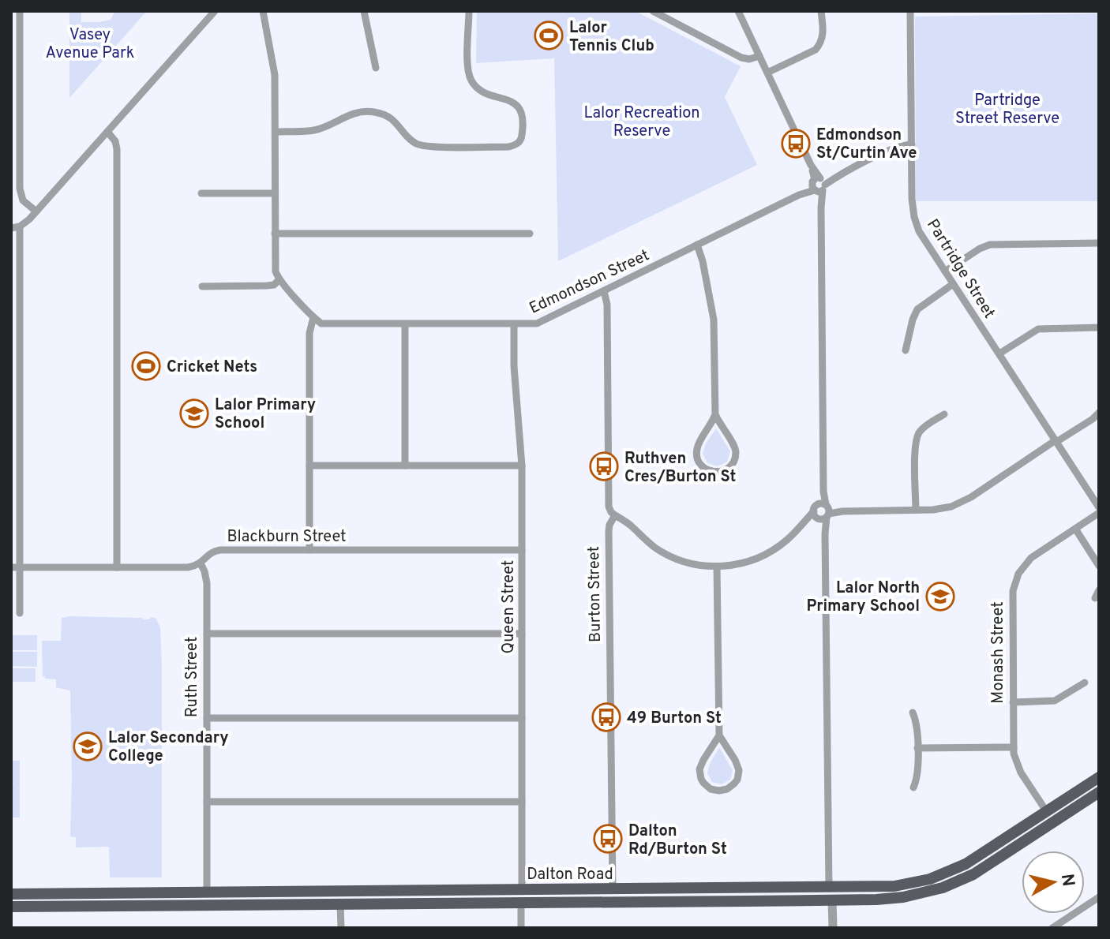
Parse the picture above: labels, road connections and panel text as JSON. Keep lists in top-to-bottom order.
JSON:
{
  "streets": {
    "main road": [
      "Burton Street",
      "Monash Street",
      "Ruth Street",
      "Dalton Road"
    ],
    "street": [
      "Partridge Street",
      "Edmondson Street",
      "Blackburn Street",
      "Queen Street"
    ]
  },
  "crossings": [
    ["Partridge Street", "Edmondson Street"],
    ["Edmondson Street", "Burton Street"],
    ["Edmondson Street", "Queen Street"],
    ["Blackburn Street", "Queen Street"],
    ["Blackburn Street", "Ruth Street"],
    ["Burton Street", "Dalton Road"],
    ["Queen Street", "Dalton Road"],
    ["Monash Street", "Dalton Road"],
    ["Ruth Street", "Dalton Road"]
  ],
  "parks": ["Vasey Avenue Park", "Partridge Street Reserve", "Lalor Recreation Reserve"],
  "places": {
    "sports": ["Lalor Tennis Club", "Cricket Nets"],
    "bus stop": [
      "Edmondson St/Curtin Ave",
      "Ruthven Cres/Burton St",
      "49 Burton St",
      "Dalton Rd/Burton St"
    ],
    "school or university": ["Lalor Primary School", "Lalor North Primary School", "Lalor Secondary College"]
  },
  "north": "right"
}
